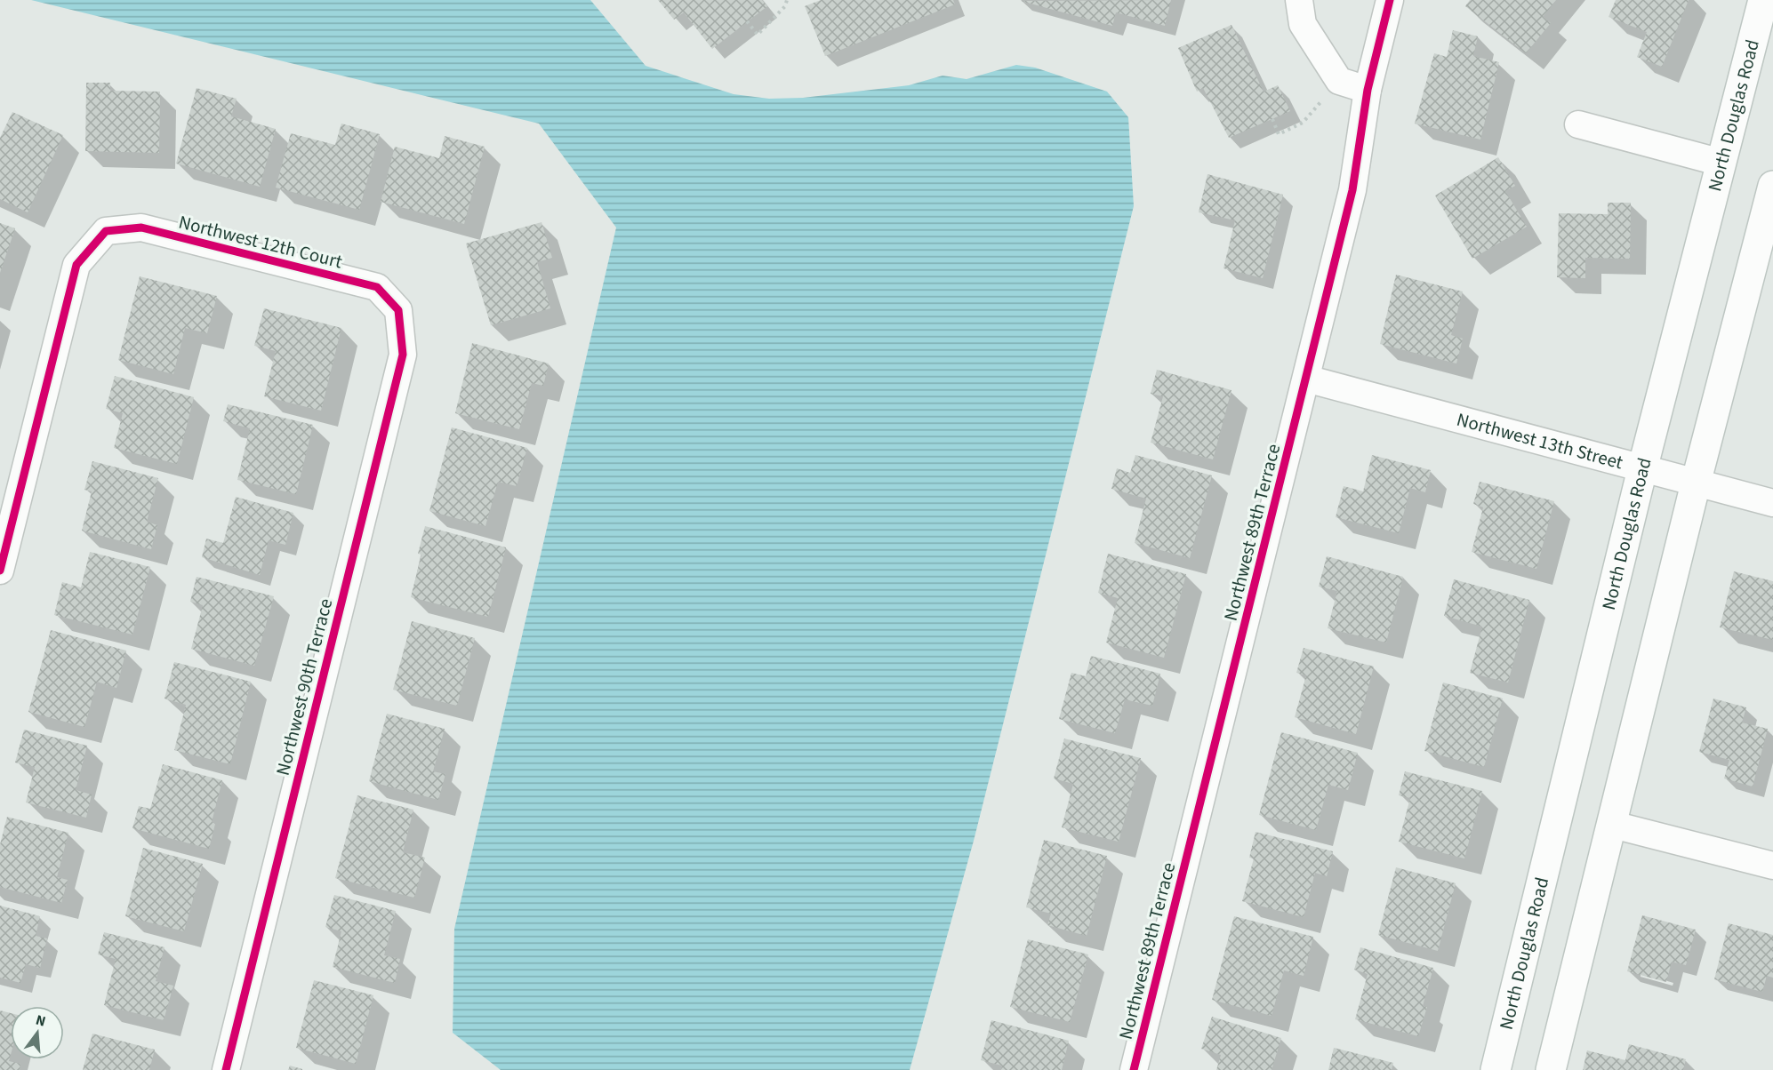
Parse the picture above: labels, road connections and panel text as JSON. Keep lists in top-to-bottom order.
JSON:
{
  "streets": {
    "main road": ["North Douglas Road"],
    "street": [
      "Northwest 12th Court",
      "Northwest 13th Street",
      "Northwest 89th Terrace",
      "Northwest 90th Terrace"
    ]
  },
  "crossings": [
    ["North Douglas Road", "Northwest 13th Street"],
    ["Northwest 12th Court", "Northwest 90th Terrace"],
    ["Northwest 13th Street", "Northwest 89th Terrace"]
  ],
  "north": "top"
}
